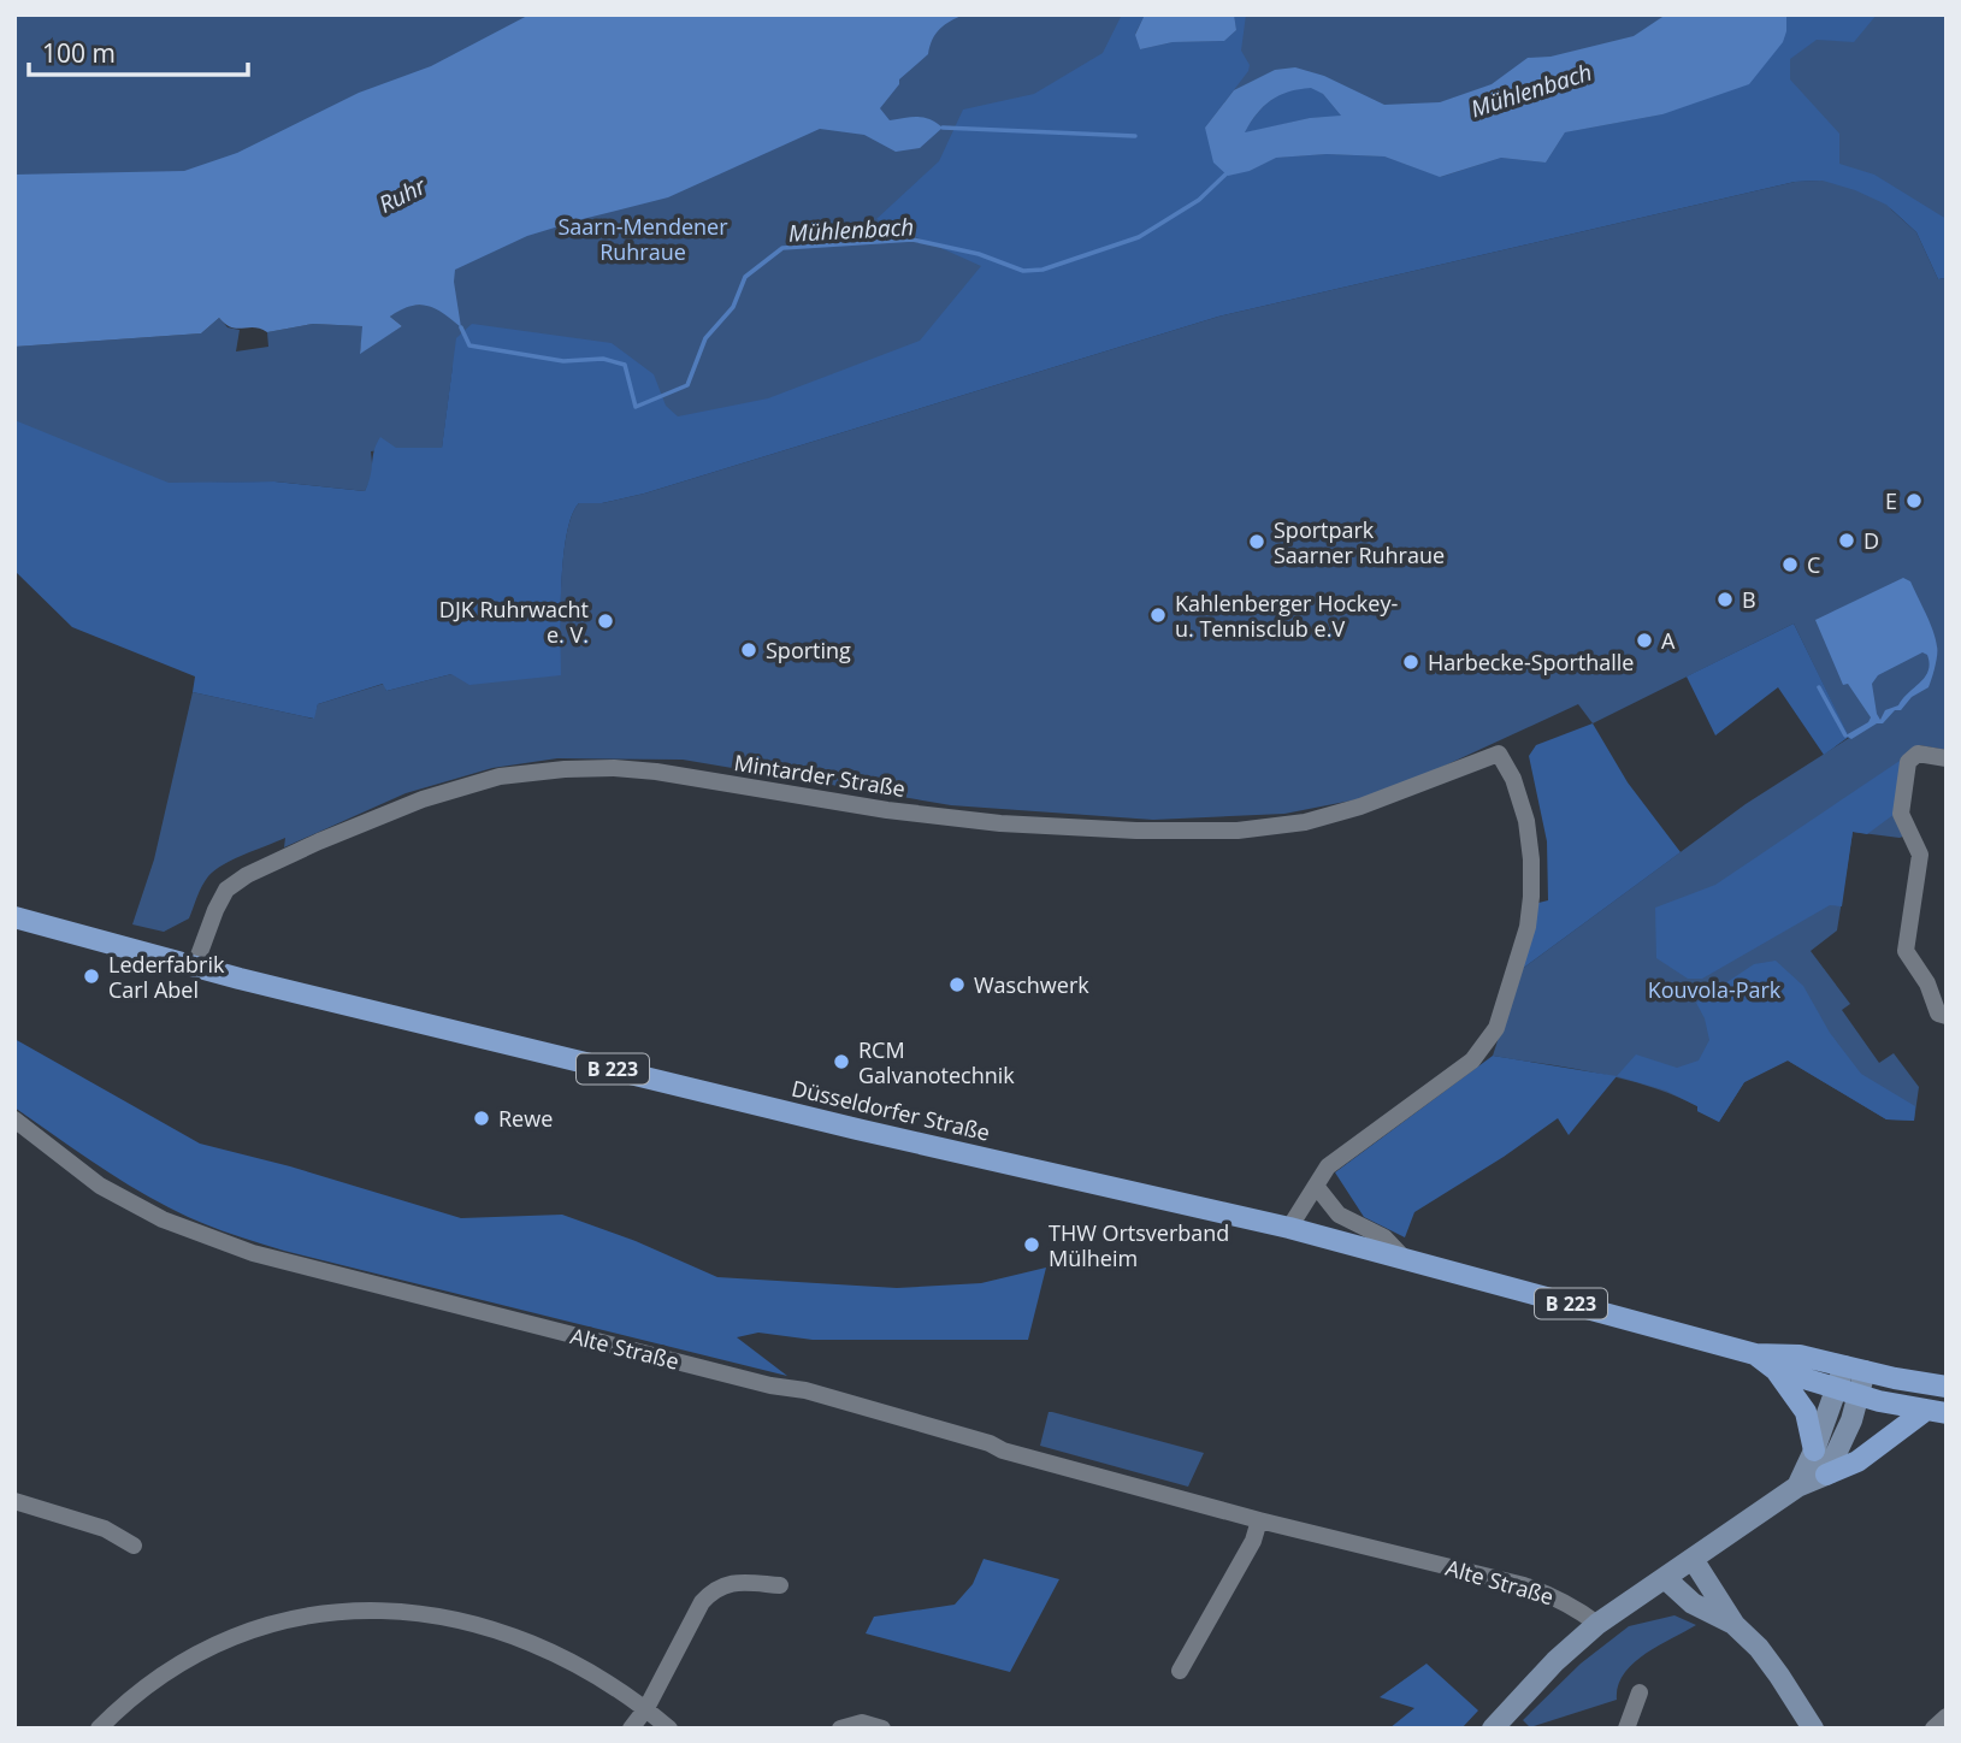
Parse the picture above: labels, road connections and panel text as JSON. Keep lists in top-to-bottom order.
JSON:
{
  "streets": {
    "main road": ["B 223", "Düsseldorfer Straße"],
    "street": ["Mintarder Straße", "Alte Straße"]
  },
  "crossings": [
    ["Mintarder Straße", "Düsseldorfer Straße"],
    ["B 223", "Düsseldorfer Straße"]
  ],
  "water": ["Mühlenbach", "Ruhr"],
  "parks": ["Saarn-Mendener Ruhraue", "Kouvola-Park"],
  "places": [
    "E",
    "D",
    "Sportpark Saarner Ruhraue",
    "C",
    "B",
    "Kahlenberger Hockey- u. Tennisclub e.V",
    "DJK Ruhrwacht e. V.",
    "A",
    "Sporting",
    "Harbecke-Sporthalle",
    "Lederfabrik Carl Abel",
    "Waschwerk",
    "RCM Galvanotechnik",
    "Rewe",
    "THW Ortsverband Mülheim"
  ],
  "scale_bar": "100 m"
}
